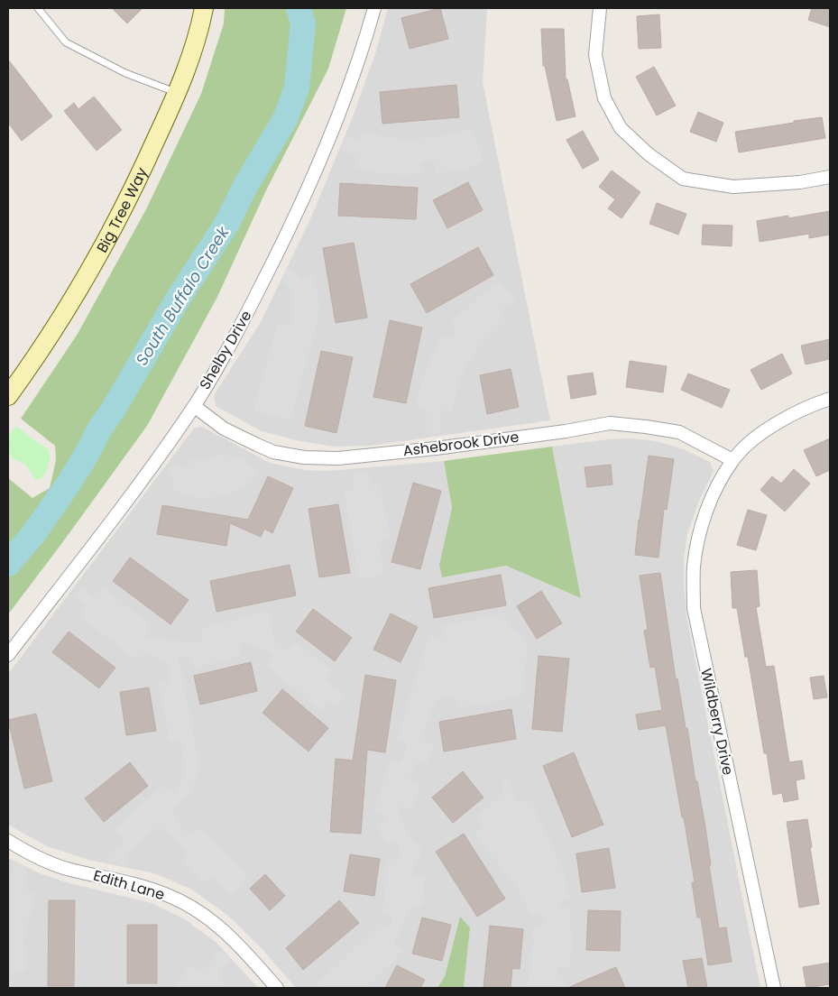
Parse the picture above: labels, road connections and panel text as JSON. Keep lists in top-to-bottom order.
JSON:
{
  "streets": {
    "main road": ["Big Tree Way"],
    "street": [
      "Shelby Drive",
      "Ashebrook Drive",
      "Wildberry Drive",
      "Edith Lane"
    ]
  },
  "crossings": [
    ["Shelby Drive", "Ashebrook Drive"],
    ["Ashebrook Drive", "Wildberry Drive"]
  ],
  "water": ["South Buffalo Creek"]
}
